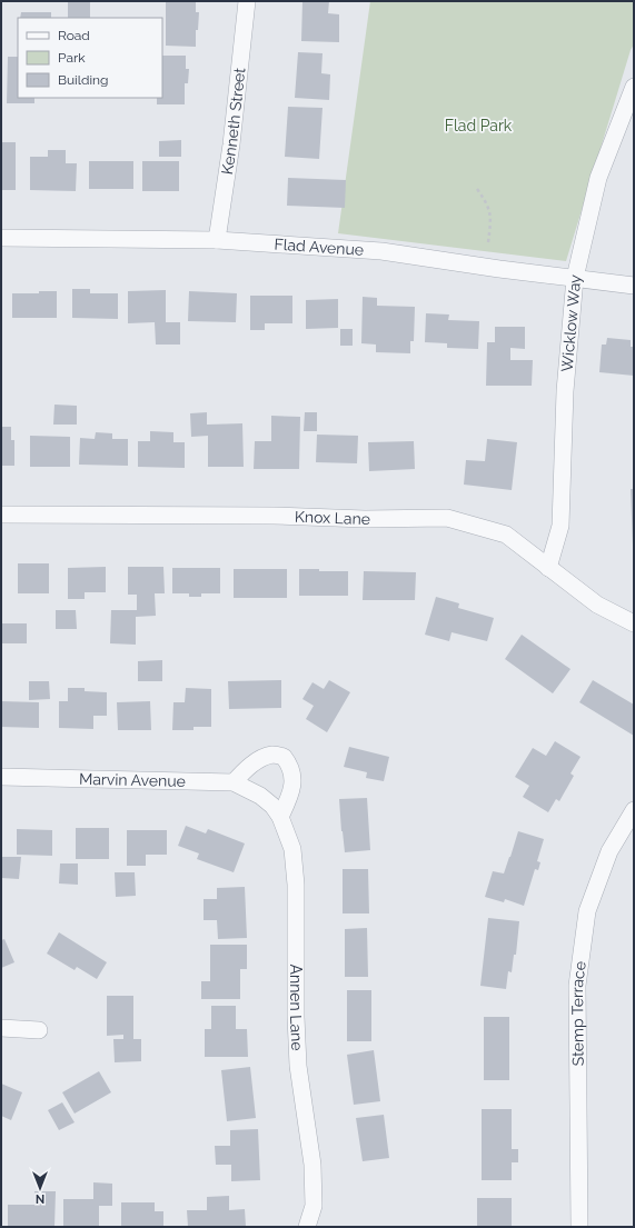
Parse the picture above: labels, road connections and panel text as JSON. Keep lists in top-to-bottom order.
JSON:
{
  "streets": {
    "street": [
      "Kenneth Street",
      "Flad Avenue",
      "Wicklow Way",
      "Knox Lane",
      "Marvin Avenue",
      "Annen Lane",
      "Stemp Terrace"
    ]
  },
  "crossings": [
    ["Kenneth Street", "Flad Avenue"],
    ["Flad Avenue", "Wicklow Way"],
    ["Wicklow Way", "Knox Lane"],
    ["Marvin Avenue", "Annen Lane"]
  ],
  "parks": ["Flad Park"],
  "legend": ["Road", "Park", "Building"],
  "north": "bottom"
}
